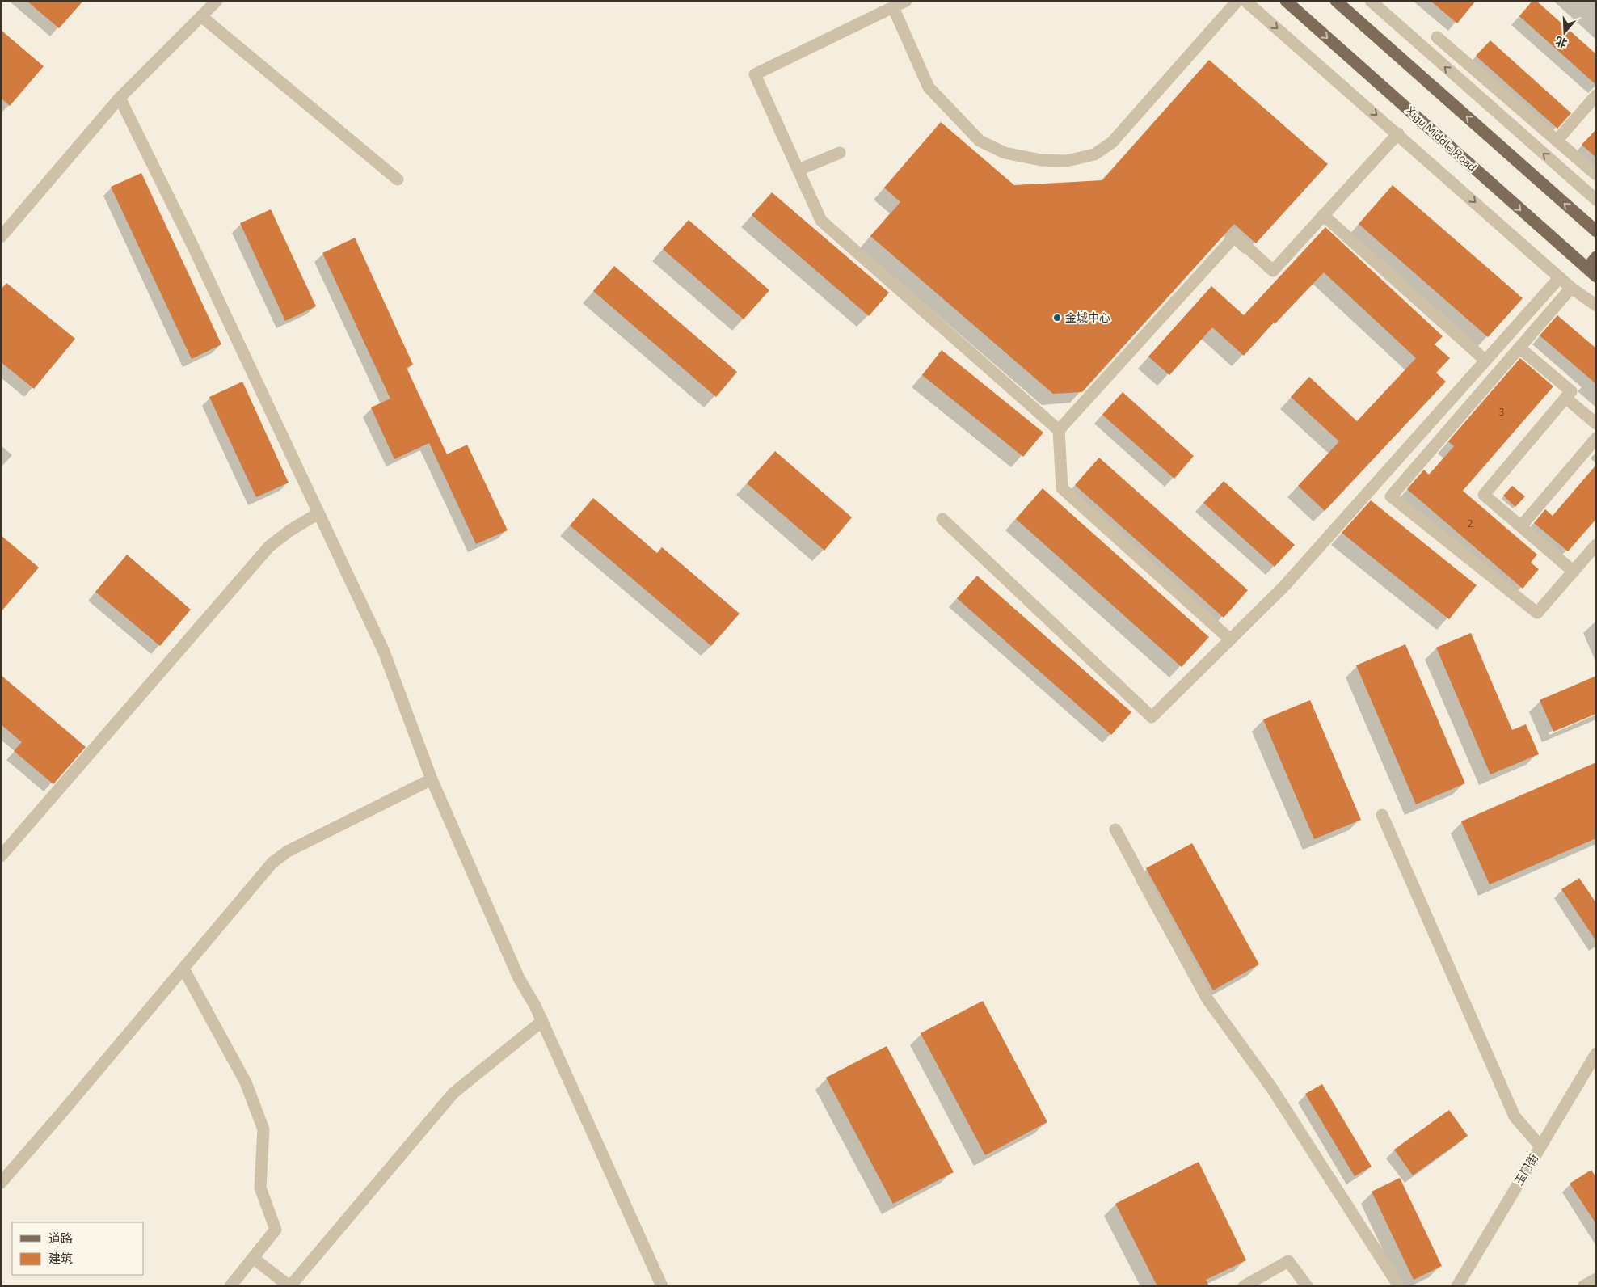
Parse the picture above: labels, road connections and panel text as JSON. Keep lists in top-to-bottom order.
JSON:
{
  "streets": {
    "main road": ["Xigu Middle Road"],
    "street": ["玉门街"]
  },
  "places": ["金城中心"],
  "house_numbers": ["3", "2"],
  "legend": ["道路", "建筑"],
  "north": "bottom"
}
